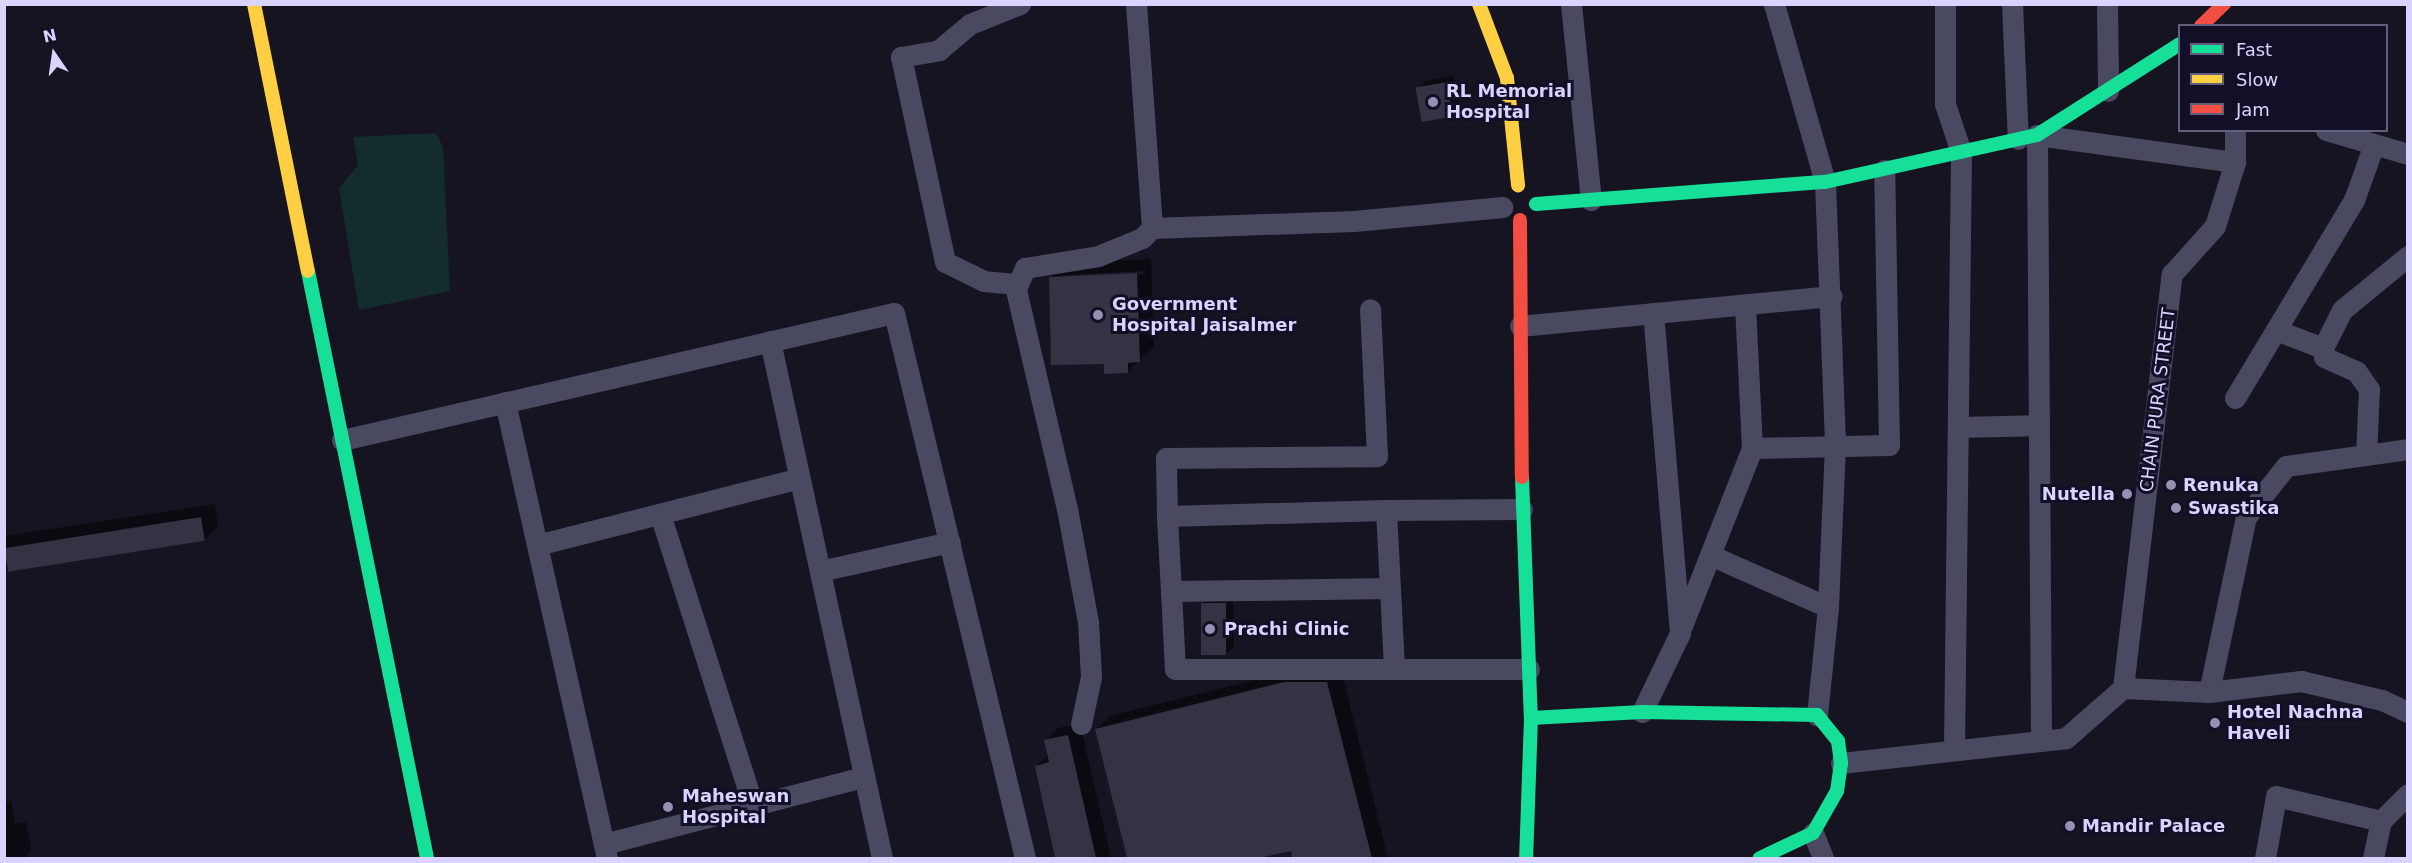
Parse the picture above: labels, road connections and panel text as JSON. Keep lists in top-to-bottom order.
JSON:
{
  "streets": {
    "street": ["CHAIN PURA STREET"]
  },
  "places": [
    "RL Memorial Hospital",
    "Government Hospital Jaisalmer",
    "Renuka",
    "Nutella",
    "Swastika",
    "Prachi Clinic",
    "Hotel Nachna Haveli",
    "Maheswan Hospital",
    "Mandir Palace"
  ],
  "legend": ["Fast", "Slow", "Jam"],
  "north": "top"
}
